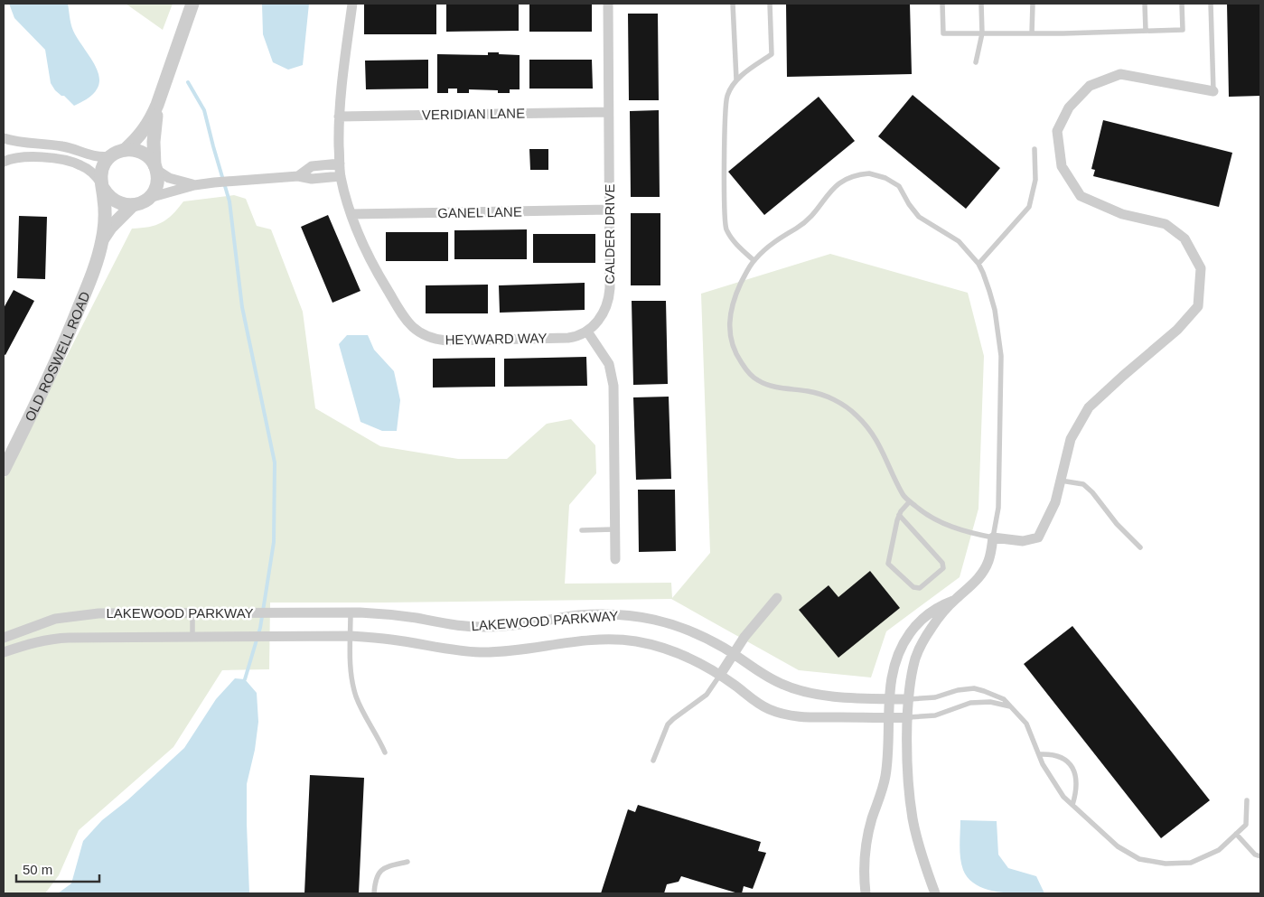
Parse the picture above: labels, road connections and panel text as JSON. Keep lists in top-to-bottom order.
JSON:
{
  "streets": {
    "street": [
      "VERIDIAN LANE",
      "GANEL LANE",
      "CALDER DRIVE",
      "HEYWARD WAY",
      "OLD ROSWELL ROAD",
      "LAKEWOOD PARKWAY"
    ]
  },
  "crossings": [
    ["VERIDIAN LANE", "CALDER DRIVE"],
    ["VERIDIAN LANE", "HEYWARD WAY"],
    ["GANEL LANE", "CALDER DRIVE"],
    ["GANEL LANE", "HEYWARD WAY"],
    ["CALDER DRIVE", "HEYWARD WAY"]
  ],
  "scale_bar": "50 m"
}
